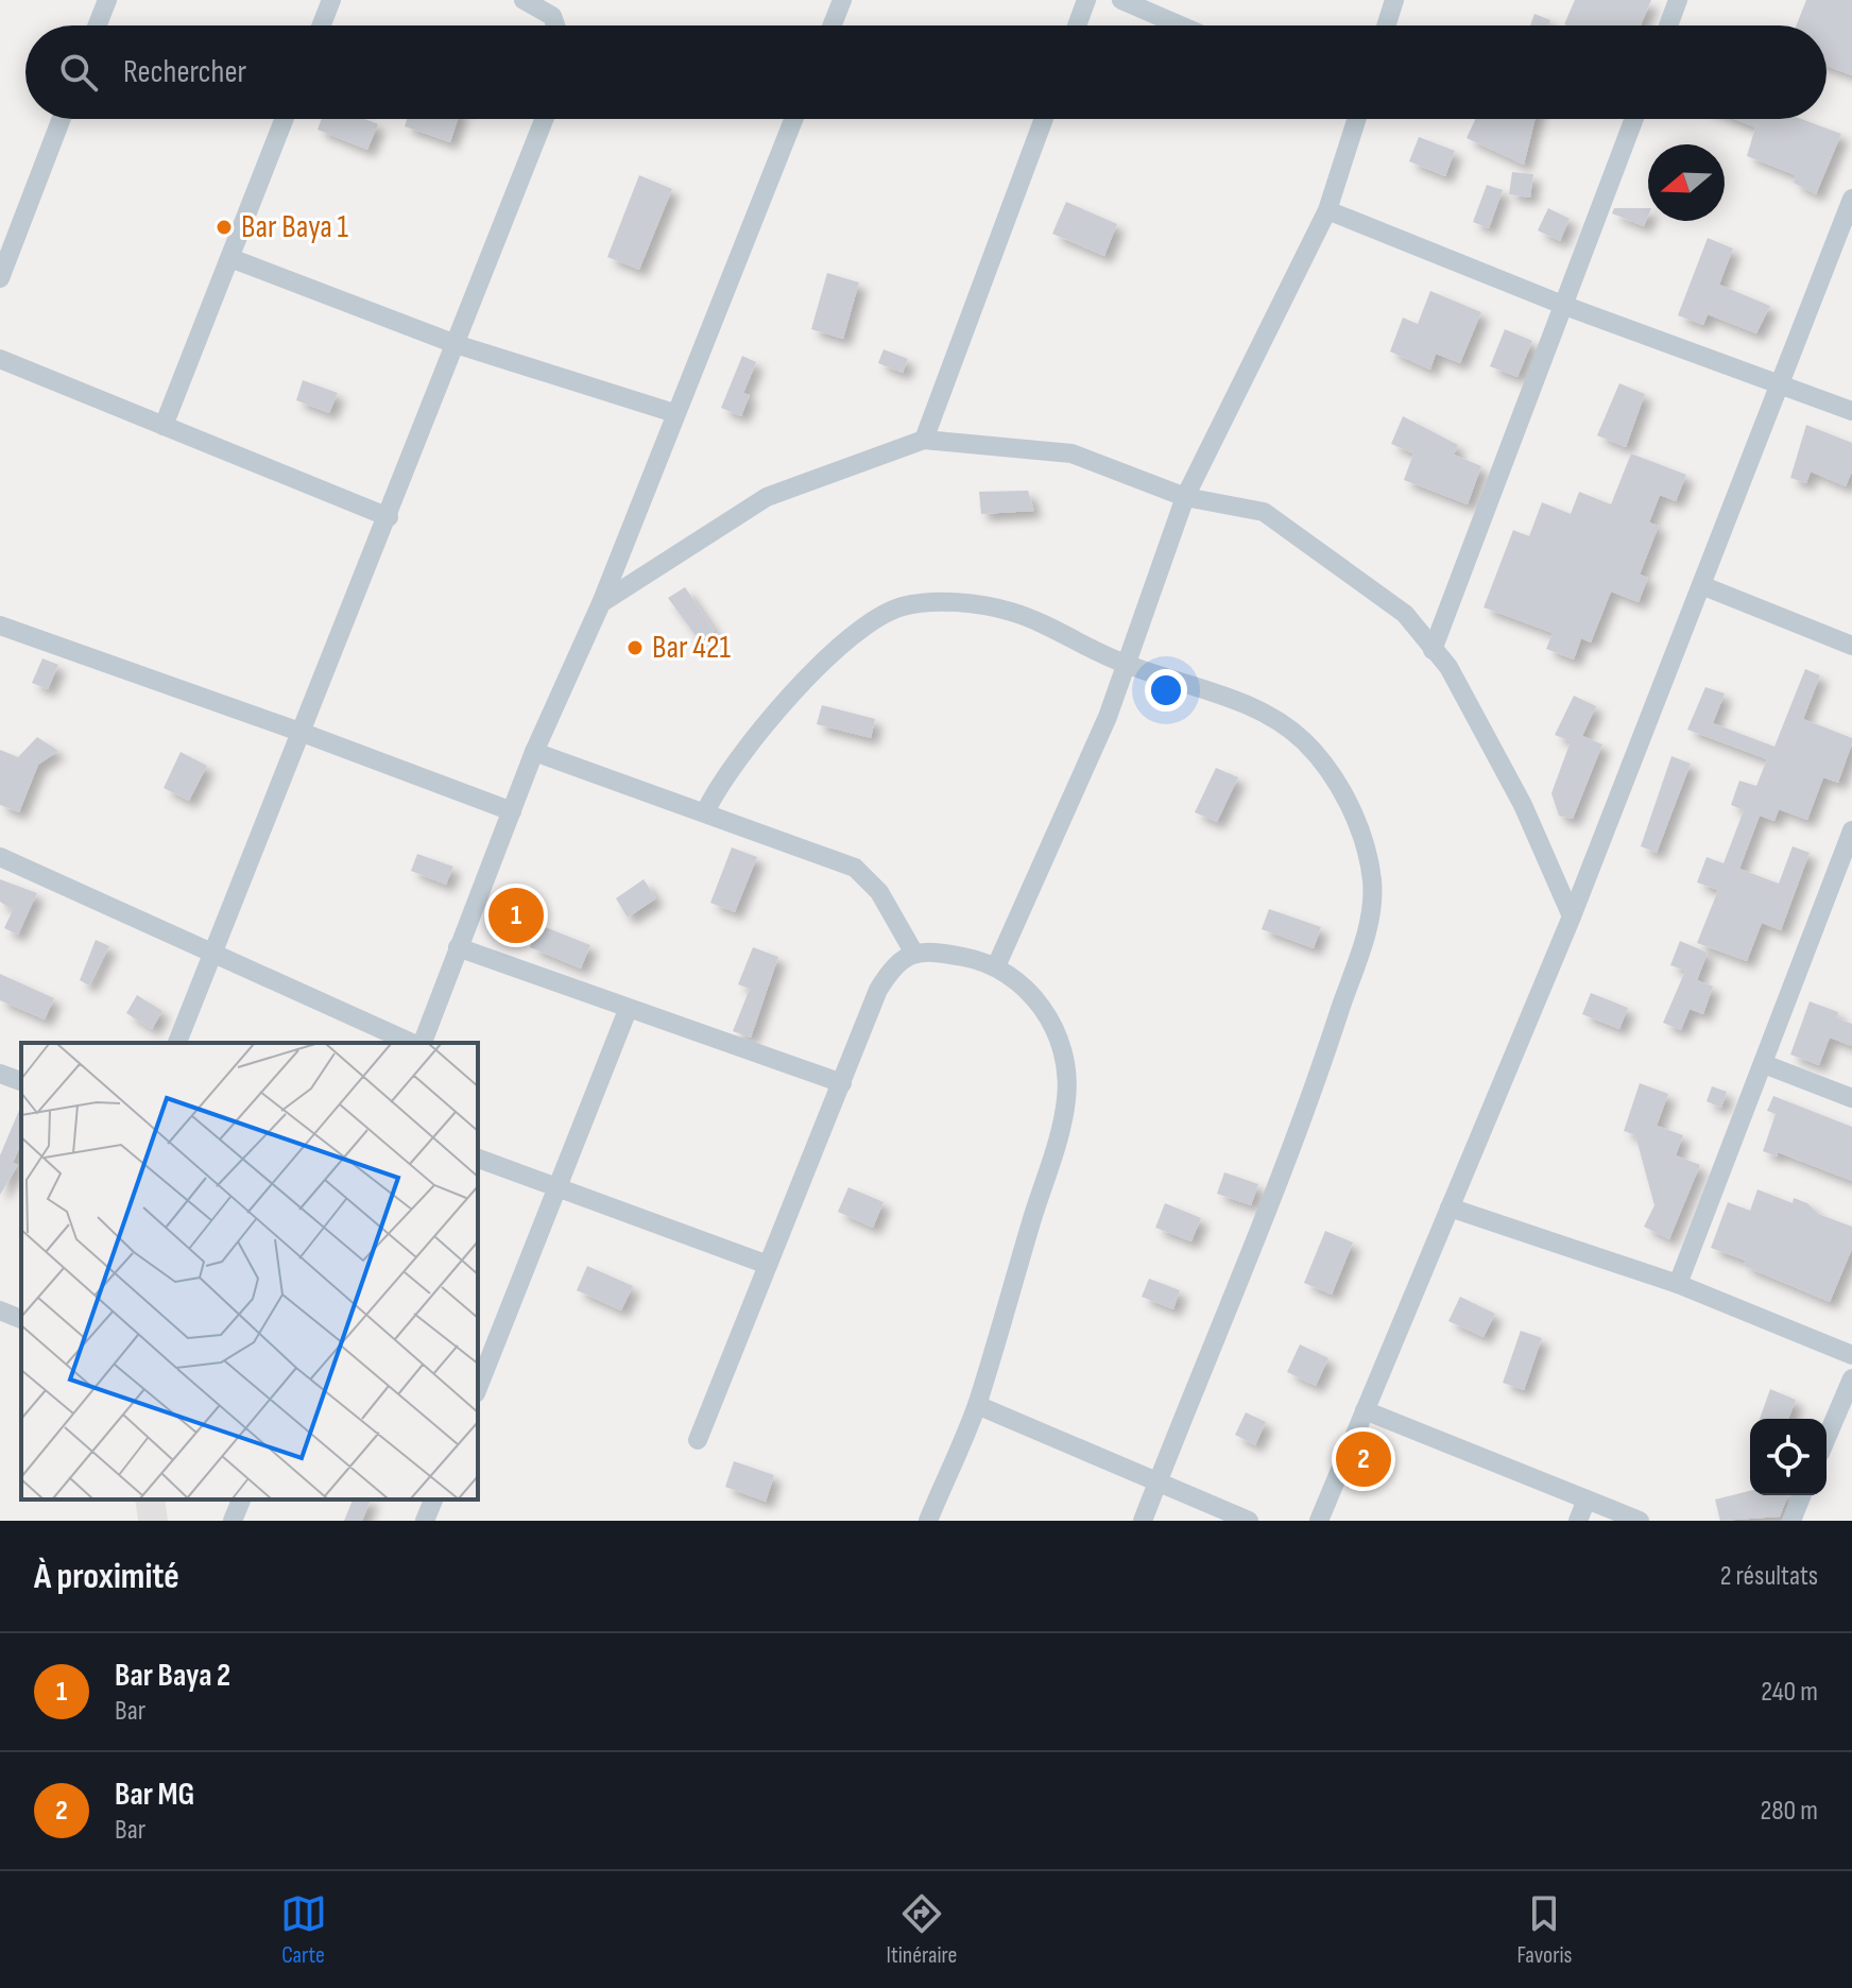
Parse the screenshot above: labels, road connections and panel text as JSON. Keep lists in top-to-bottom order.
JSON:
{
  "places": ["Bar Baya 1", "Bar 421"],
  "north": "left",
  "page": {
    "search": "Rechercher",
    "pins": ["1", "2"],
    "heading": ["À proximité", "2 résultats"],
    "list": [
      {
        "mark": "1",
        "name": "Bar Baya 2",
        "note": "Bar",
        "value": "240 m"
      },
      {
        "mark": "2",
        "name": "Bar MG",
        "note": "Bar",
        "value": "280 m"
      }
    ],
    "nav": ["Carte", "Itinéraire", "Favoris"]
  }
}
